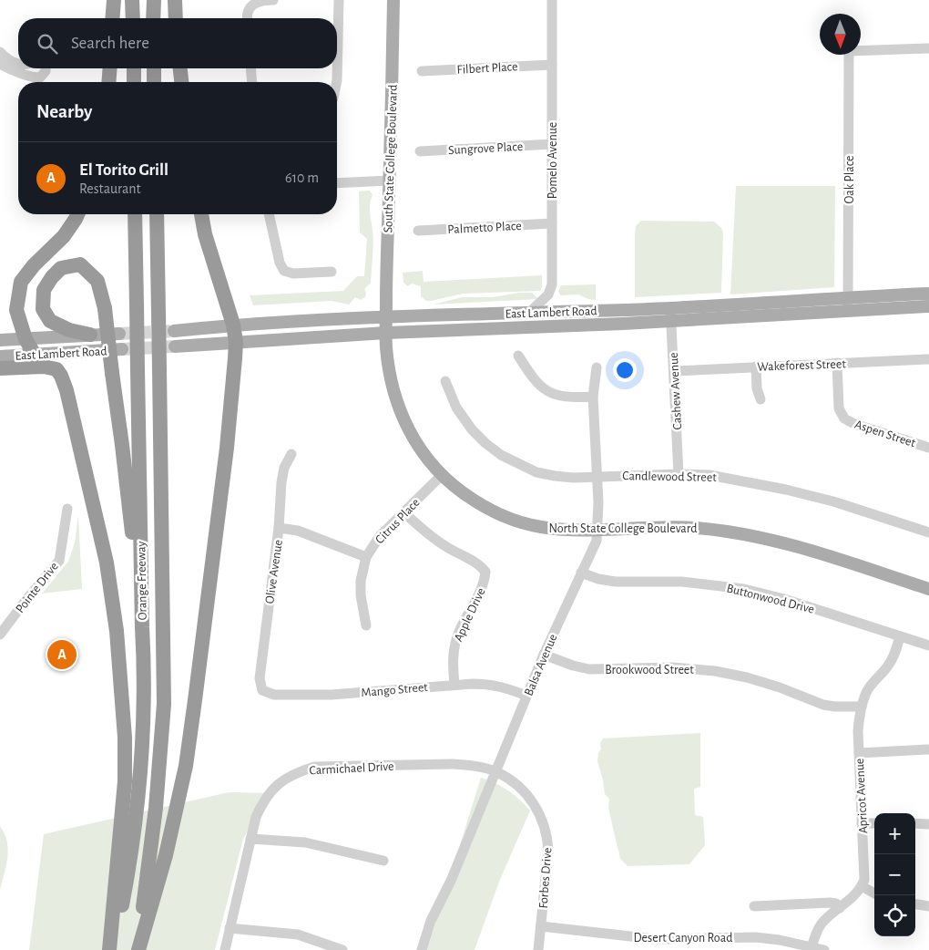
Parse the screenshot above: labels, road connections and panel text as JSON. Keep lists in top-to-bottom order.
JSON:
{
  "streets": {
    "highway": ["Orange Freeway"],
    "main road": ["South State College Boulevard", "East Lambert Road", "North State College Boulevard"],
    "street": [
      "Filbert Place",
      "Sungrove Place",
      "Pomelo Avenue",
      "Oak Place",
      "Palmetto Place",
      "Wakeforest Street",
      "Cashew Avenue",
      "Aspen Street",
      "Candlewood Street",
      "Citrus Place",
      "Olive Avenue",
      "Pointe Drive",
      "Buttonwood Drive",
      "Apple Drive",
      "Balsa Avenue",
      "Brookwood Street",
      "Mango Street",
      "Carmichael Drive",
      "Apricot Avenue",
      "Forbes Drive",
      "Desert Canyon Road"
    ]
  },
  "crossings": [
    ["Filbert Place", "Pomelo Avenue"],
    ["Sungrove Place", "Pomelo Avenue"],
    ["South State College Boulevard", "East Lambert Road"],
    ["South State College Boulevard", "North State College Boulevard"],
    ["Pomelo Avenue", "Palmetto Place"],
    ["Pomelo Avenue", "East Lambert Road"],
    ["Oak Place", "East Lambert Road"],
    ["East Lambert Road", "Cashew Avenue"],
    ["East Lambert Road", "North State College Boulevard"],
    ["Wakeforest Street", "Cashew Avenue"],
    ["Wakeforest Street", "Aspen Street"],
    ["Cashew Avenue", "Candlewood Street"],
    ["Candlewood Street", "Balsa Avenue"],
    ["Citrus Place", "North State College Boulevard"],
    ["Citrus Place", "Apple Drive"],
    ["North State College Boulevard", "Balsa Avenue"],
    ["Olive Avenue", "Mango Street"],
    ["Buttonwood Drive", "Balsa Avenue"],
    ["Buttonwood Drive", "Apricot Avenue"],
    ["Apple Drive", "Mango Street"],
    ["Balsa Avenue", "Brookwood Street"],
    ["Balsa Avenue", "Mango Street"],
    ["Balsa Avenue", "Carmichael Drive"],
    ["Balsa Avenue", "Forbes Drive"],
    ["Brookwood Street", "Apricot Avenue"],
    ["Carmichael Drive", "Forbes Drive"],
    ["Forbes Drive", "Desert Canyon Road"]
  ],
  "north": "bottom",
  "page": {
    "search": "Search here",
    "heading": "Nearby",
    "list": [
      {
        "mark": "A",
        "name": "El Torito Grill",
        "note": "Restaurant",
        "value": "610 m"
      }
    ],
    "pins": "A",
    "map_buttons": ["+", "−"]
  }
}
